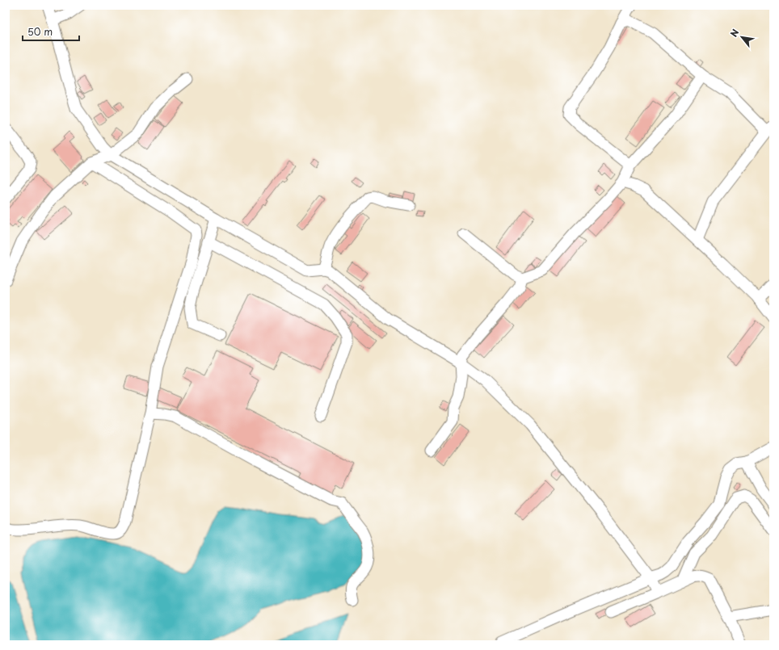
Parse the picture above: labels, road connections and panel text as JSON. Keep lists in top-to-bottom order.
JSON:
{
  "scale_bar": "50 m",
  "north": "top left"
}
